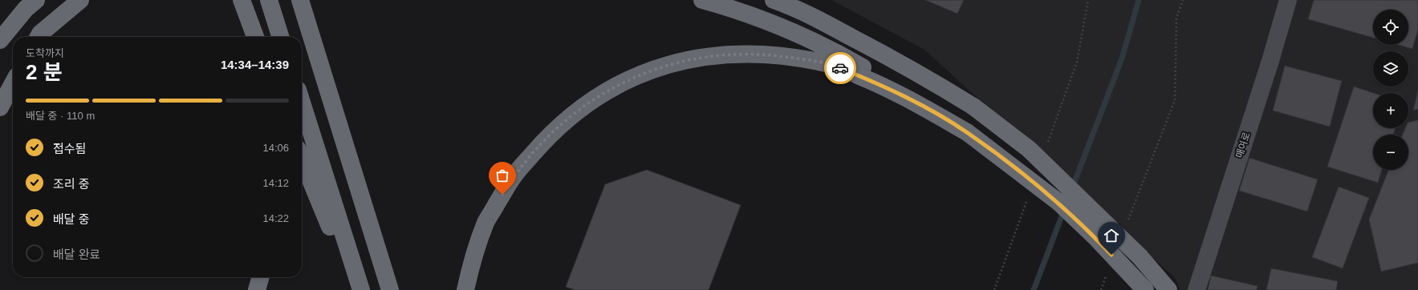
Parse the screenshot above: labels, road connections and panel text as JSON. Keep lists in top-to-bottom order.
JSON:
{
  "streets": {
    "street": ["매여로"]
  },
  "page": {
    "map_buttons": ["+", "−"],
    "heading": ["2 분", "도착까지", "14:34–14:39"],
    "bar": "배달 중 · 110 m",
    "list": [
      ["접수됨", "14:06"],
      ["조리 중", "14:12"],
      ["배달 중", "14:22"],
      "배달 완료"
    ]
  }
}
